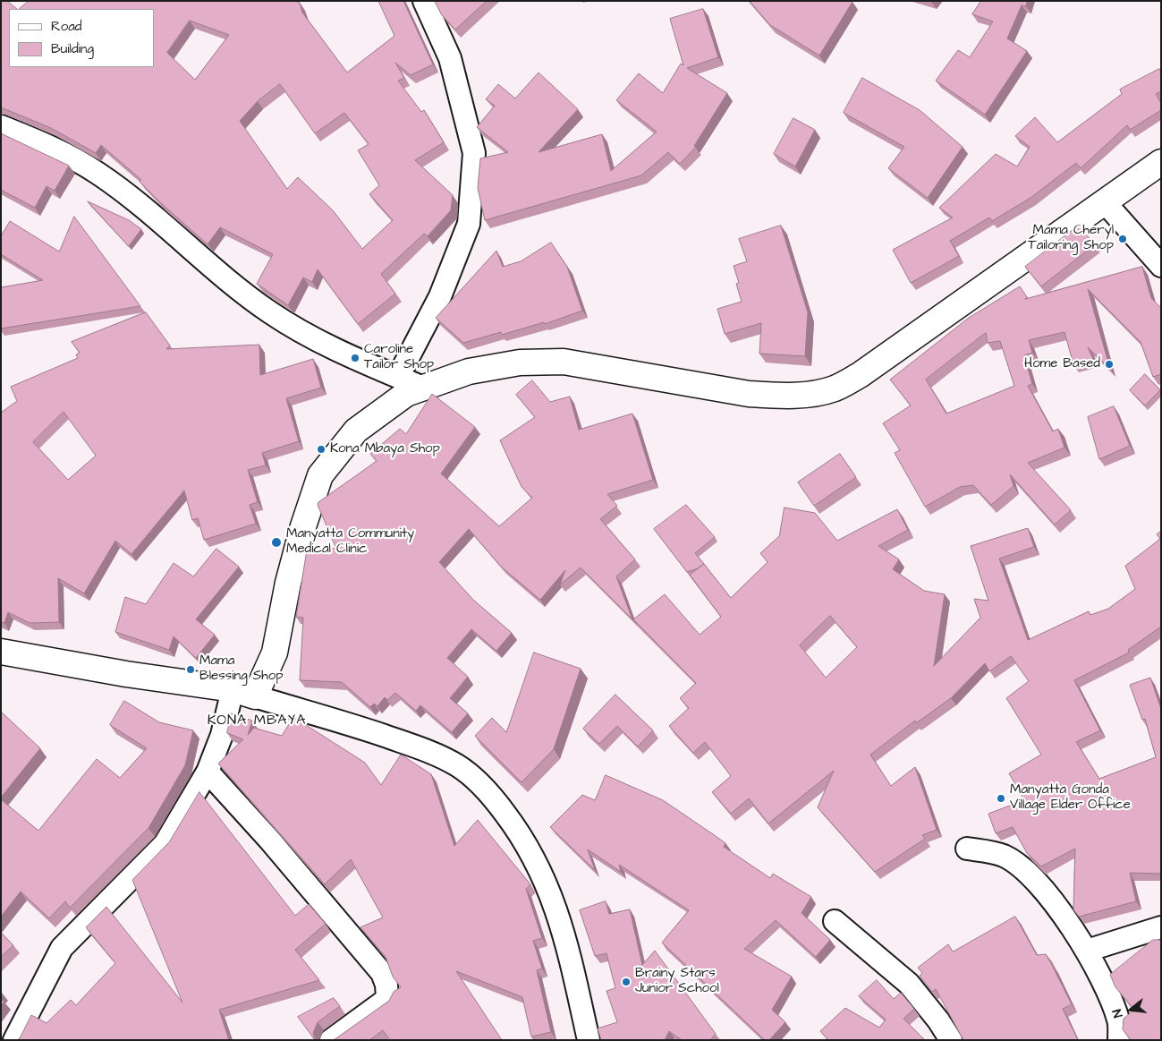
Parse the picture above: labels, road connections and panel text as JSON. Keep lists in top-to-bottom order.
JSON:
{
  "districts": ["KONA MBAYA"],
  "places": [
    "Mama Cheryl Tailoring Shop",
    "Caroline Tailor Shop",
    "Home Based",
    "Kona Mbaya Shop",
    "Manyatta Community Medical Clinic",
    "Mama Blessing Shop",
    "Manyatta Gonda Village Elder Office",
    "Brainy Stars Junior School"
  ],
  "legend": ["Road", "Building"],
  "north": "left"
}
